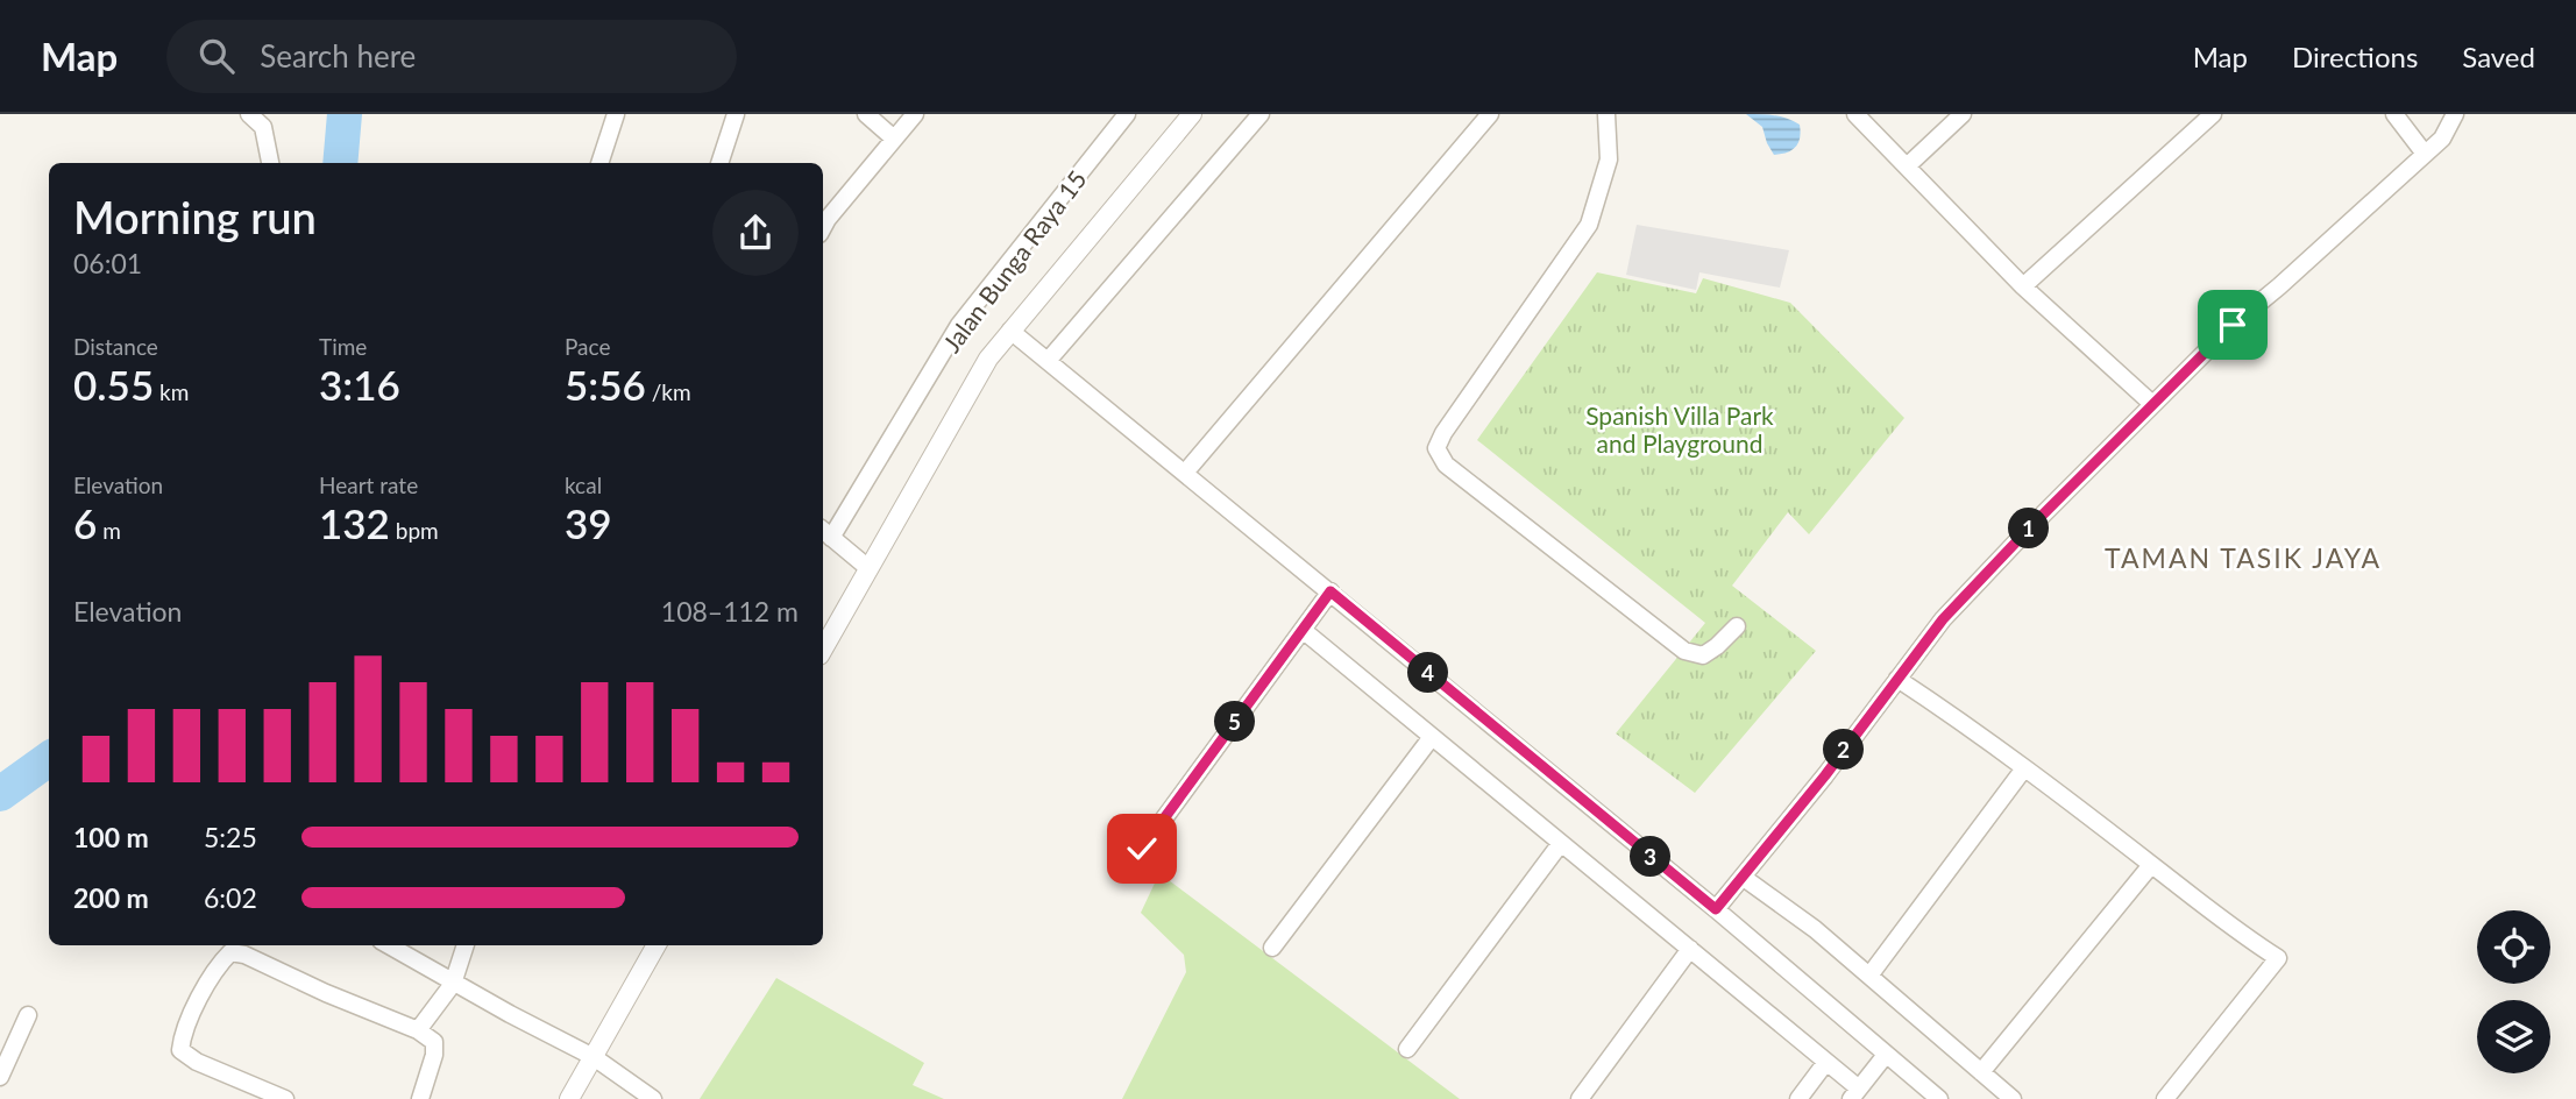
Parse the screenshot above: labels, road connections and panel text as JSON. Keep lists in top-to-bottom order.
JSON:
{
  "streets": {
    "street": ["Jalan Bunga Raya 15"]
  },
  "districts": ["TAMAN TASIK JAYA"],
  "parks": ["Spanish Villa Park and Playground"],
  "page": {
    "header": "Map",
    "search": "Search here",
    "nav": ["Map", "Directions", "Saved"],
    "heading": ["Morning run", "06:01"],
    "stats": [
      ["Distance", "0.55 km"],
      ["Time", "3:16"],
      ["Pace", "5:56 /km"],
      ["Elevation", "6 m"],
      ["Heart rate", "132 bpm"],
      ["kcal", "39"]
    ],
    "pins": [
      "1",
      "4",
      "5",
      "2",
      "3"
    ],
    "chart": ["Elevation", "108–112 m"],
    "list": [
      {
        "name": "100 m",
        "note": "5:25"
      },
      {
        "name": "200 m",
        "note": "6:02"
      }
    ]
  }
}
